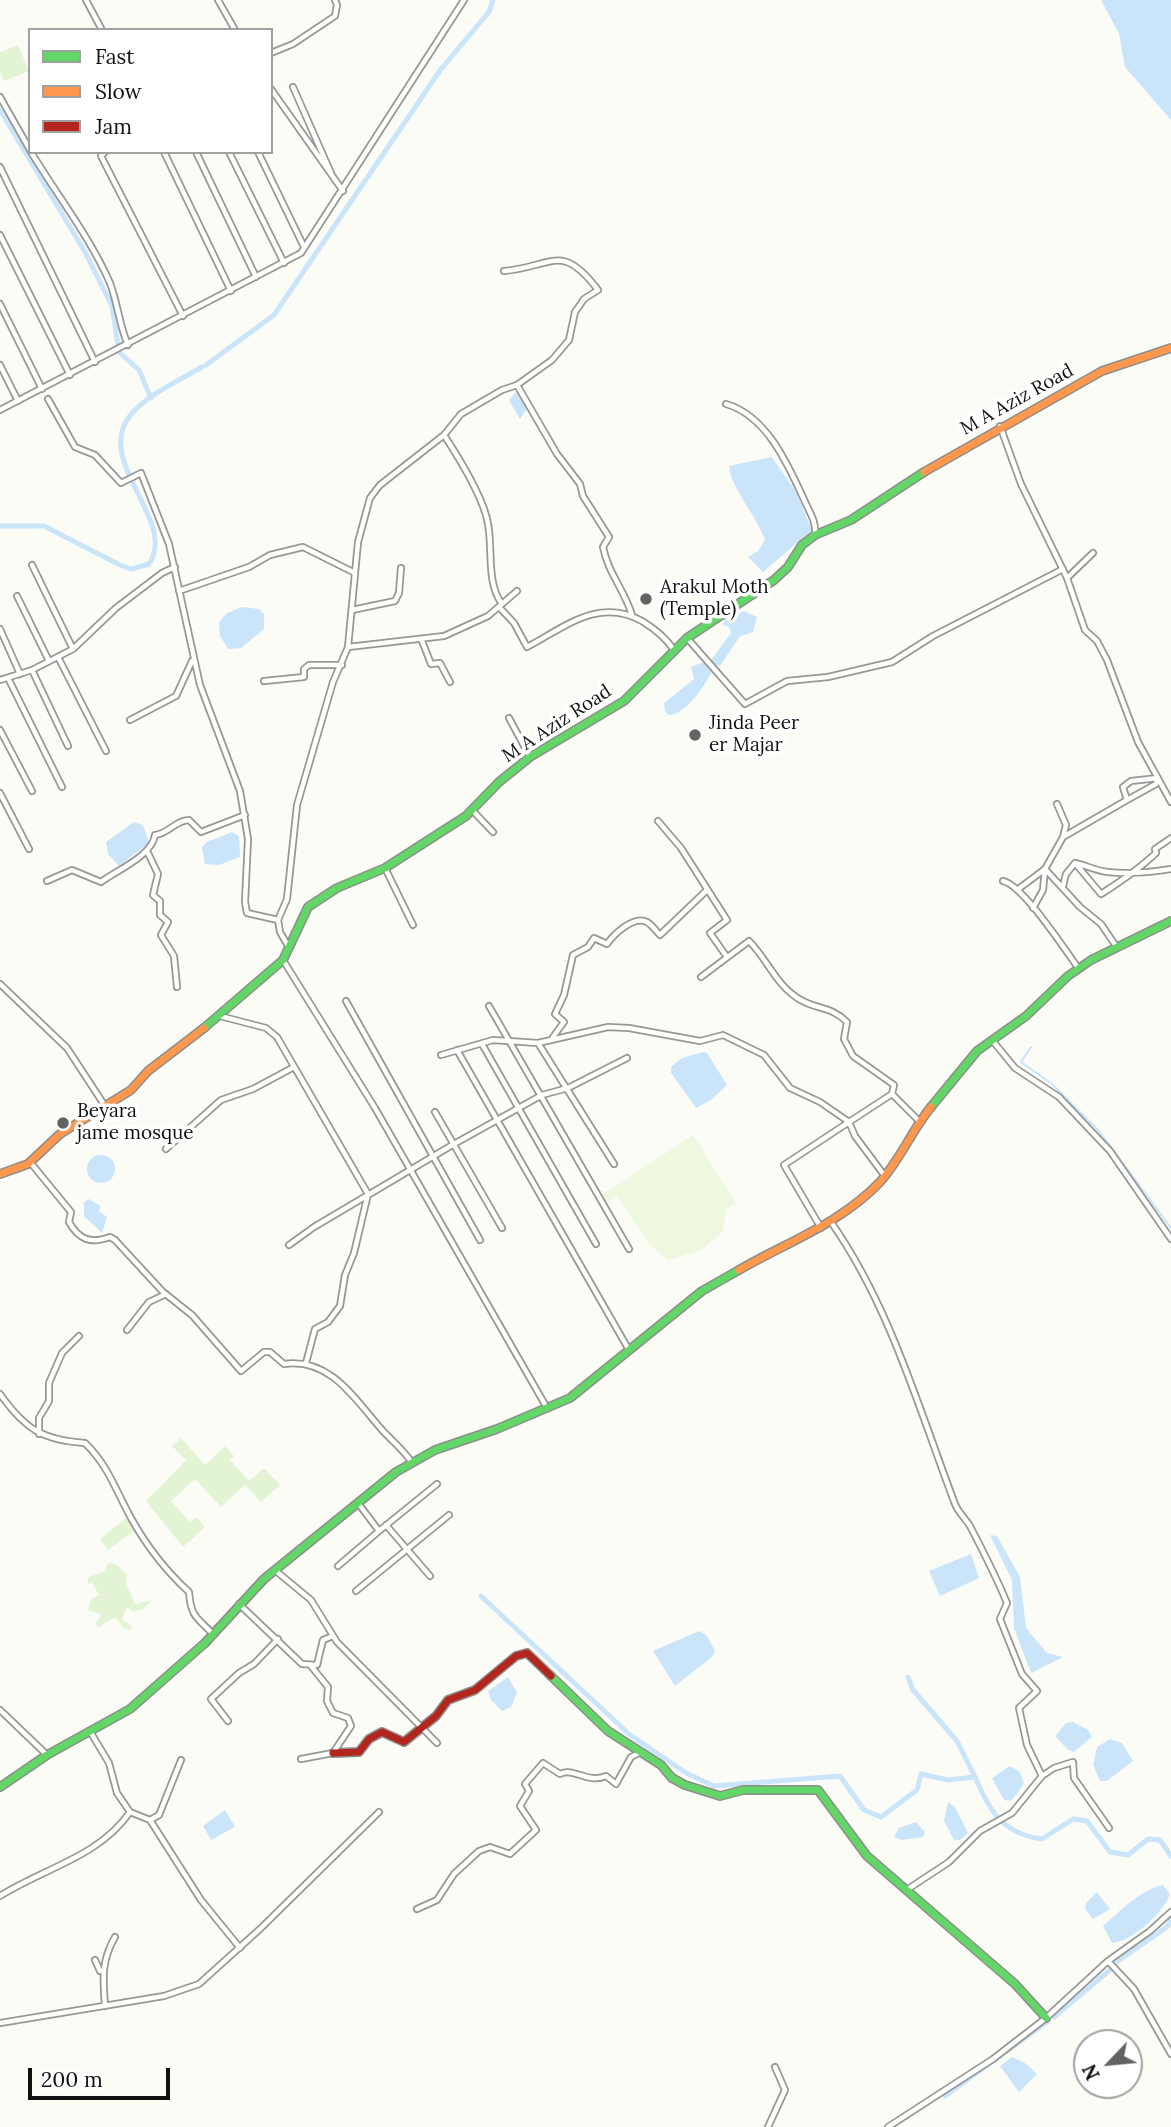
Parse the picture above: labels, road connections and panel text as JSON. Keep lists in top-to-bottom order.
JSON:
{
  "streets": {
    "street": ["M A Aziz Road"]
  },
  "places": ["Arakul Moth (Temple)", "Jinda Peer er Majar", "Beyara jame mosque"],
  "legend": ["Fast", "Slow", "Jam"],
  "scale_bar": "200 m",
  "north": "bottom left"
}
